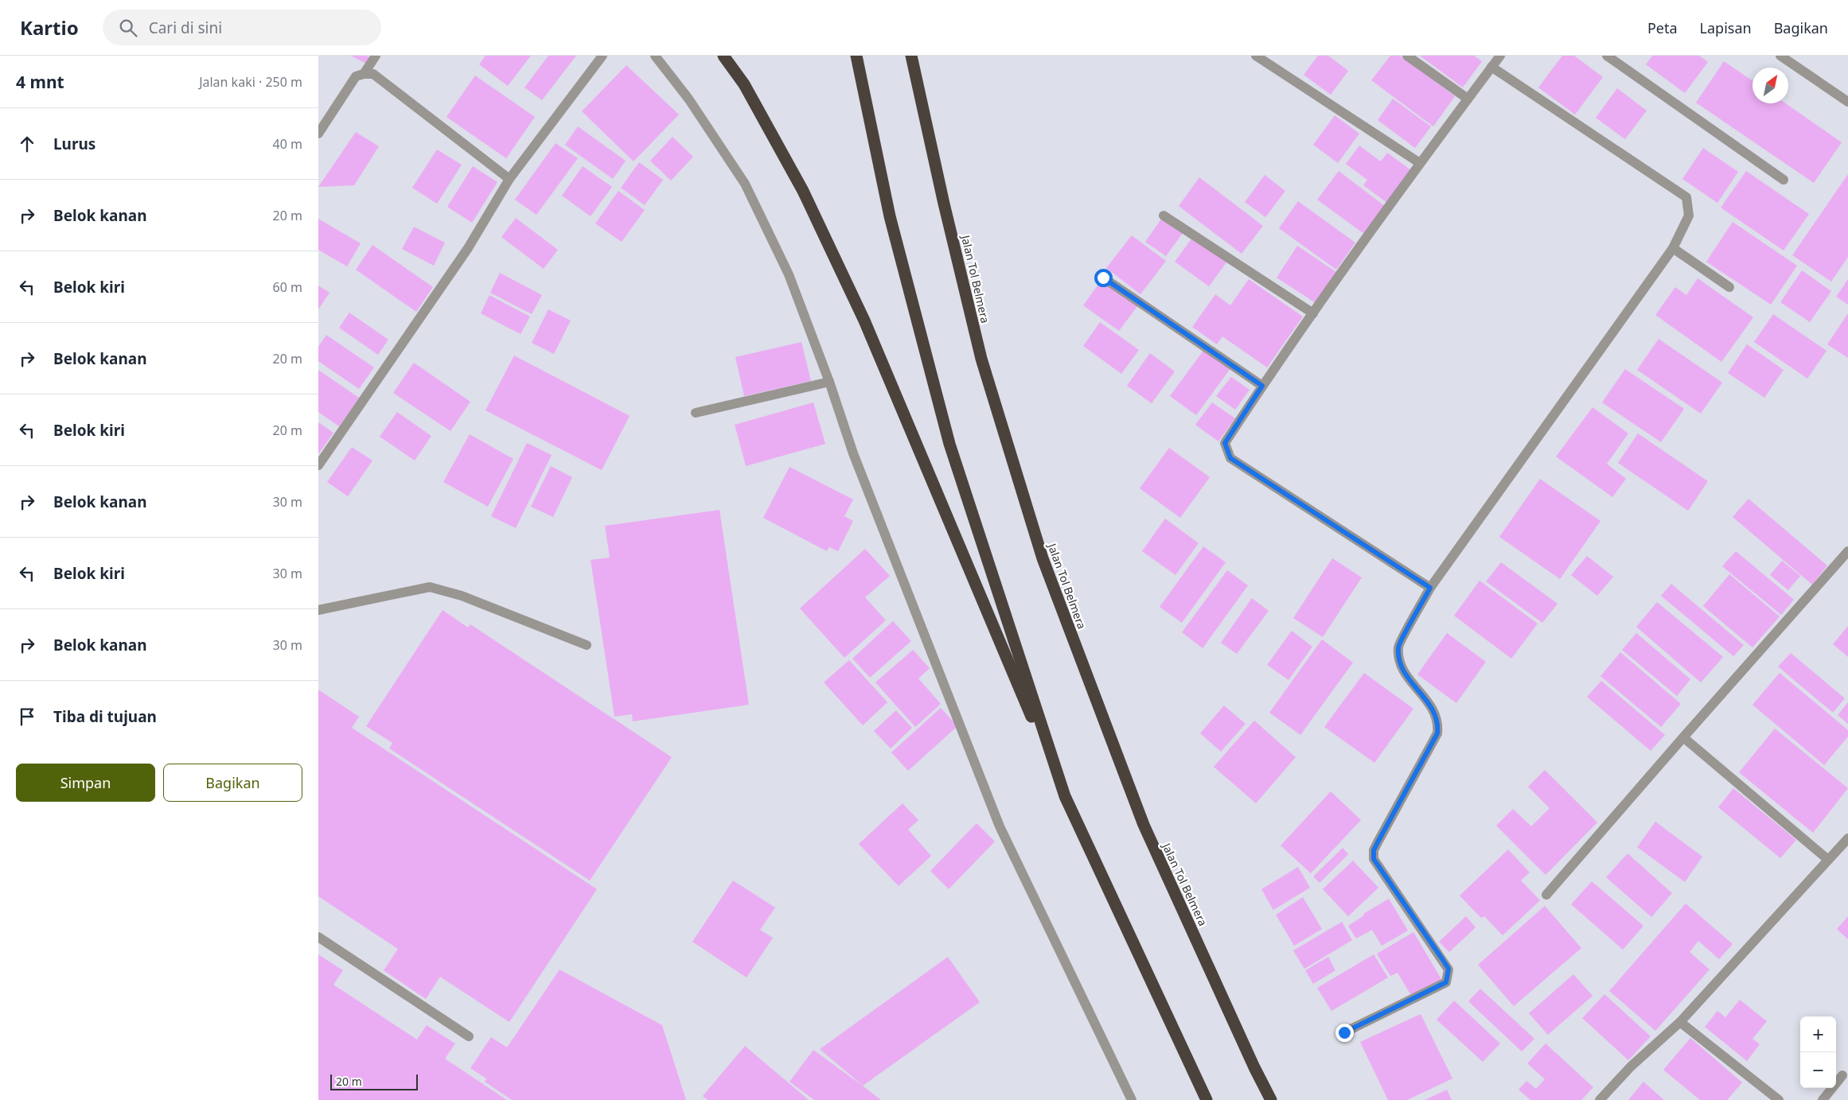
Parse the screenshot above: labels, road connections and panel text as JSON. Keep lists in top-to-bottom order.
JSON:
{
  "streets": {
    "highway": ["Jalan Tol Belmera"]
  },
  "scale_bar": "20 m",
  "north": "top right",
  "page": {
    "header": "Kartio",
    "search": "Cari di sini",
    "nav": ["Peta", "Lapisan", "Bagikan"],
    "heading": ["4 mnt", "Jalan kaki · 250 m"],
    "list": [
      ["Lurus", "40 m"],
      ["Belok kanan", "20 m"],
      ["Belok kiri", "60 m"],
      ["Belok kanan", "20 m"],
      ["Belok kiri", "20 m"],
      ["Belok kanan", "30 m"],
      ["Belok kiri", "30 m"],
      ["Belok kanan", "30 m"],
      "Tiba di tujuan"
    ],
    "buttons": ["Simpan", "Bagikan"],
    "map_buttons": ["+", "−"],
    "scale": "20 m"
  }
}
